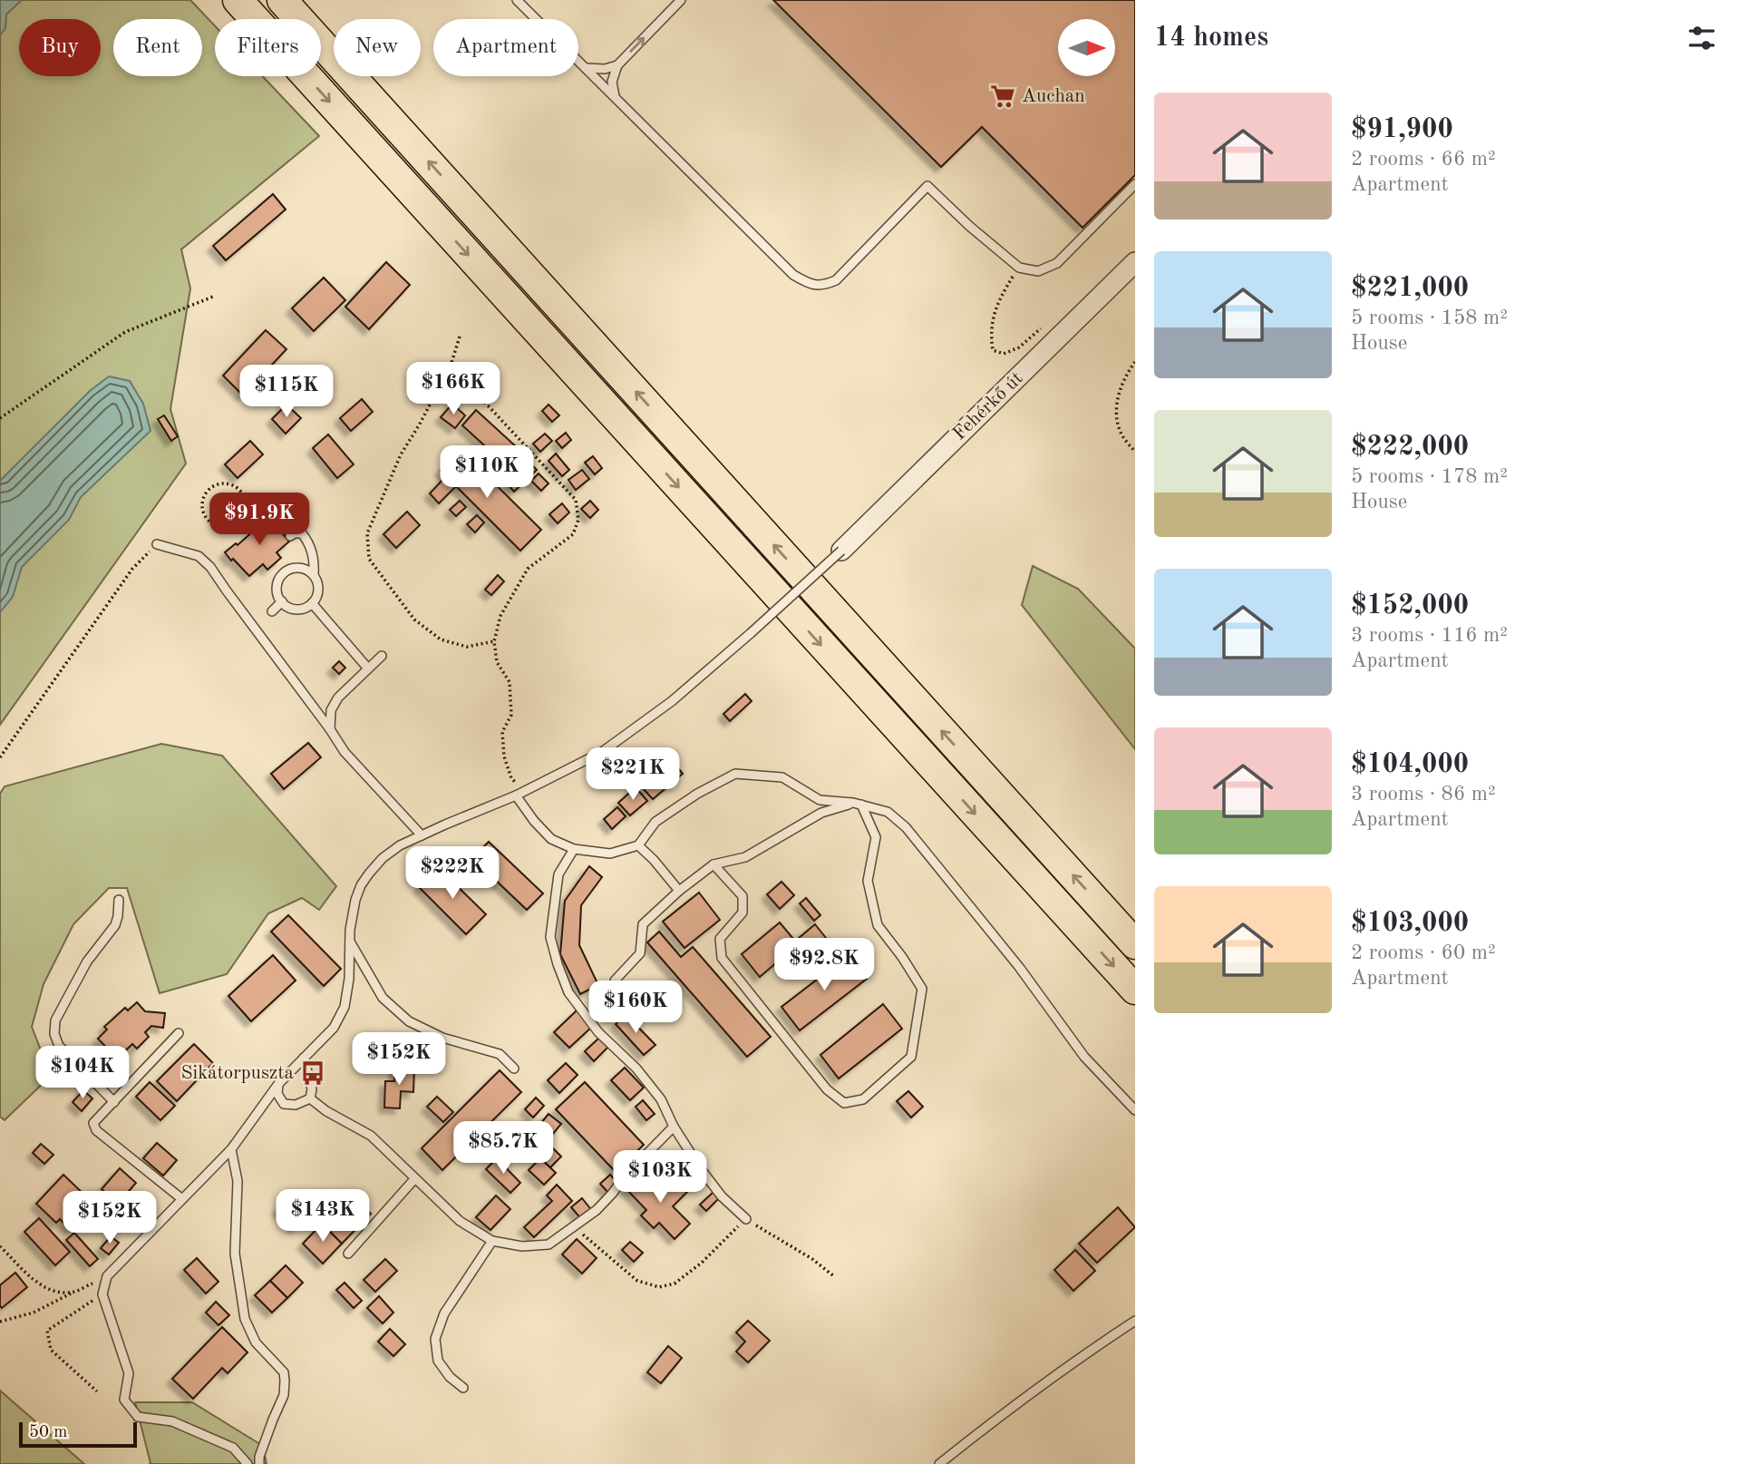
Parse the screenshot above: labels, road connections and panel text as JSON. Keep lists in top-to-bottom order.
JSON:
{
  "streets": {
    "street": ["Fehérkő út"]
  },
  "places": {
    "supermarket": ["Auchan"],
    "bus stop": ["Sikátorpuszta"]
  },
  "scale_bar": "50 m",
  "north": "right",
  "page": {
    "heading": "14 homes",
    "chip": [
      "Buy",
      "Rent",
      "Filters",
      "New",
      "Apartment"
    ],
    "list": [
      {
        "name": "$91,900",
        "note": "2 rooms · 66 m² · Apartment"
      },
      {
        "name": "$221,000",
        "note": "5 rooms · 158 m² · House"
      },
      {
        "name": "$222,000",
        "note": "5 rooms · 178 m² · House"
      },
      {
        "name": "$152,000",
        "note": "3 rooms · 116 m² · Apartment"
      },
      {
        "name": "$104,000",
        "note": "3 rooms · 86 m² · Apartment"
      },
      {
        "name": "$103,000",
        "note": "2 rooms · 60 m² · Apartment"
      }
    ],
    "price": [
      "$166K",
      "$115K",
      "$110K",
      "$91.9K",
      "$221K",
      "$222K",
      "$92.8K",
      "$160K",
      "$152K",
      "$104K",
      "$85.7K",
      "$103K",
      "$143K",
      "$152K"
    ],
    "scale": "50 m"
  }
}
